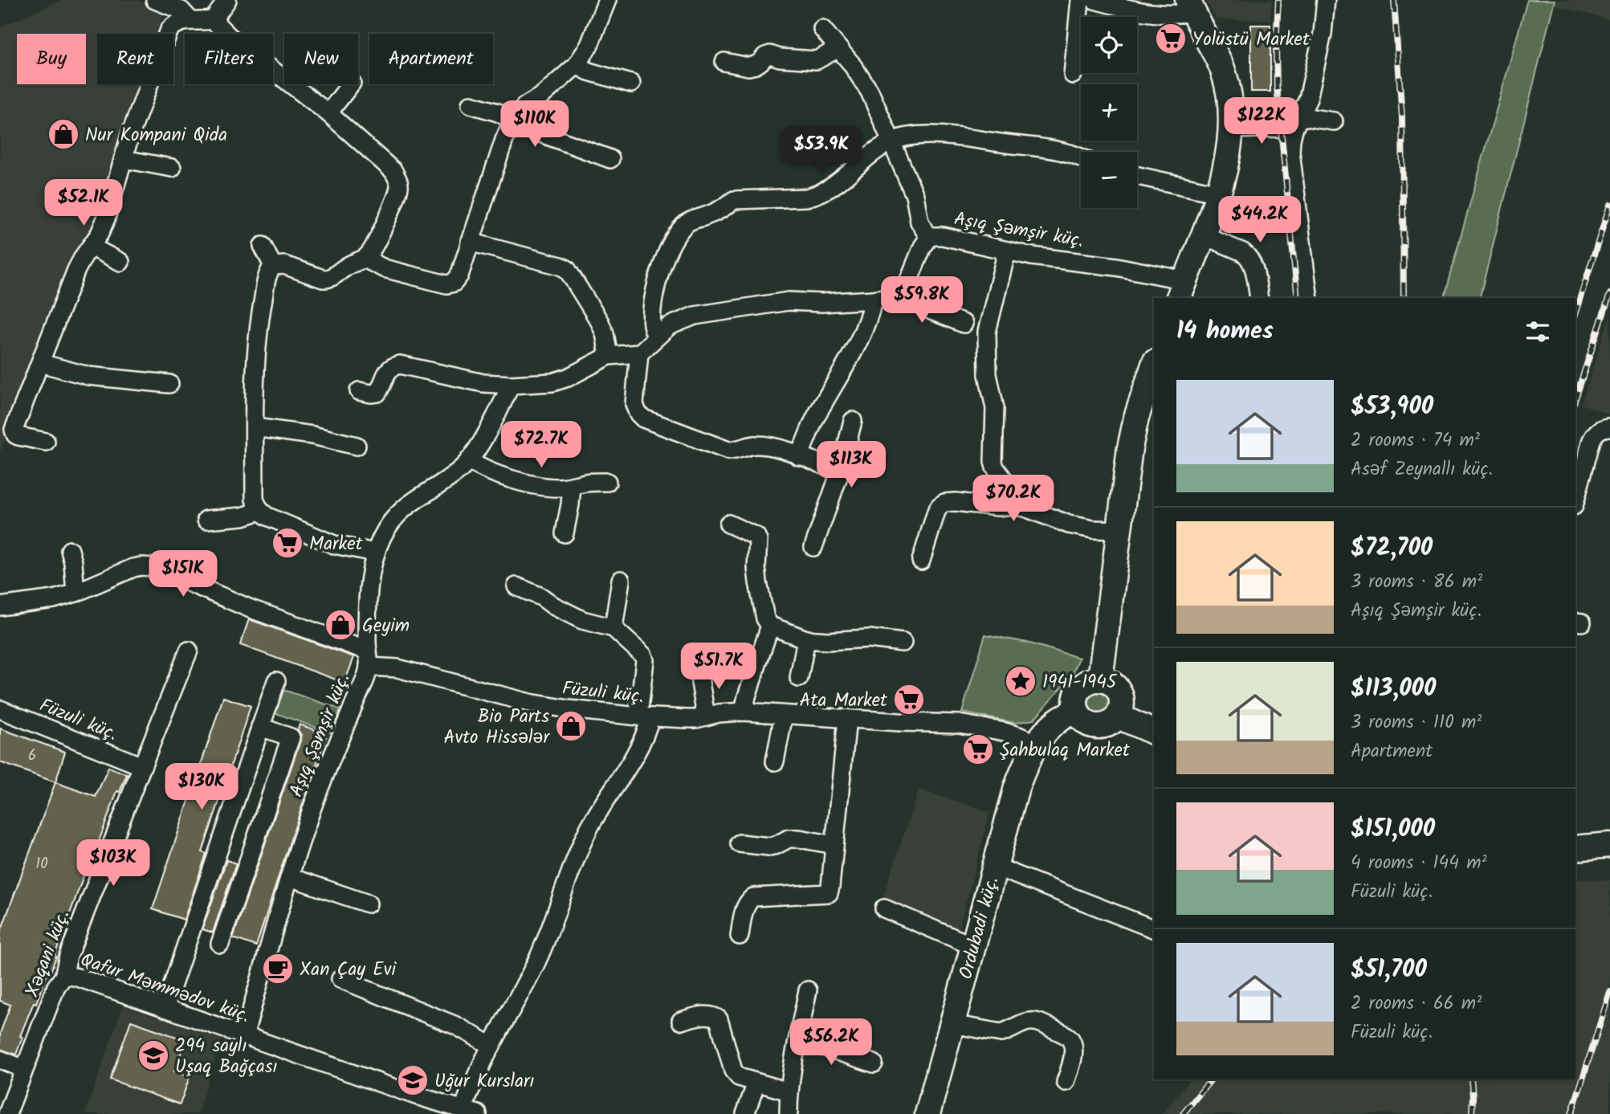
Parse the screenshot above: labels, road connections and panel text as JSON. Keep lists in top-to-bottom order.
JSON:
{
  "streets": {
    "main road": ["Ordubadi küç."],
    "street": [
      "Aşıq Şəmşir küç.",
      "Füzuli küç.",
      "Xəqani küç.",
      "Qafur Məmmədov küç."
    ]
  },
  "crossings": [
    ["Aşıq Şəmşir küç.", "Füzuli küç."],
    ["Aşıq Şəmşir küç.", "Qafur Məmmədov küç."],
    ["Füzuli küç.", "Ordubadi küç."],
    ["Füzuli küç.", "Xəqani küç."],
    ["Xəqani küç.", "Qafur Məmmədov küç."]
  ],
  "places": {
    "supermarket": [
      "Yolüstü Market",
      "Market",
      "Ata Market",
      "Şahbulaq Market"
    ],
    "shop": ["Nur Kompani Qida", "Geyim", "Bio Parts Avto Hissələr"],
    "place": ["1941-1945"],
    "cafe": ["Xan Çay Evi"],
    "school or university": ["294 saylı Uşaq Bağçası", "Uğur Kursları"]
  },
  "house_numbers": ["6", "10"],
  "page": {
    "map_buttons": ["+", "−"],
    "chip": [
      "Buy",
      "Rent",
      "Filters",
      "New",
      "Apartment"
    ],
    "price": [
      "$122K",
      "$110K",
      "$53.9K",
      "$52.1K",
      "$44.2K",
      "$59.8K",
      "$72.7K",
      "$113K",
      "$70.2K",
      "$151K",
      "$51.7K",
      "$130K",
      "$103K",
      "$56.2K"
    ],
    "heading": "14 homes",
    "list": [
      {
        "name": "$53,900",
        "note": "2 rooms · 74 m² · Asəf Zeynallı küç."
      },
      {
        "name": "$72,700",
        "note": "3 rooms · 86 m² · Aşıq Şəmşir küç."
      },
      {
        "name": "$113,000",
        "note": "3 rooms · 110 m² · Apartment"
      },
      {
        "name": "$151,000",
        "note": "4 rooms · 144 m² · Füzuli küç."
      },
      {
        "name": "$51,700",
        "note": "2 rooms · 66 m² · Füzuli küç."
      }
    ]
  }
}
